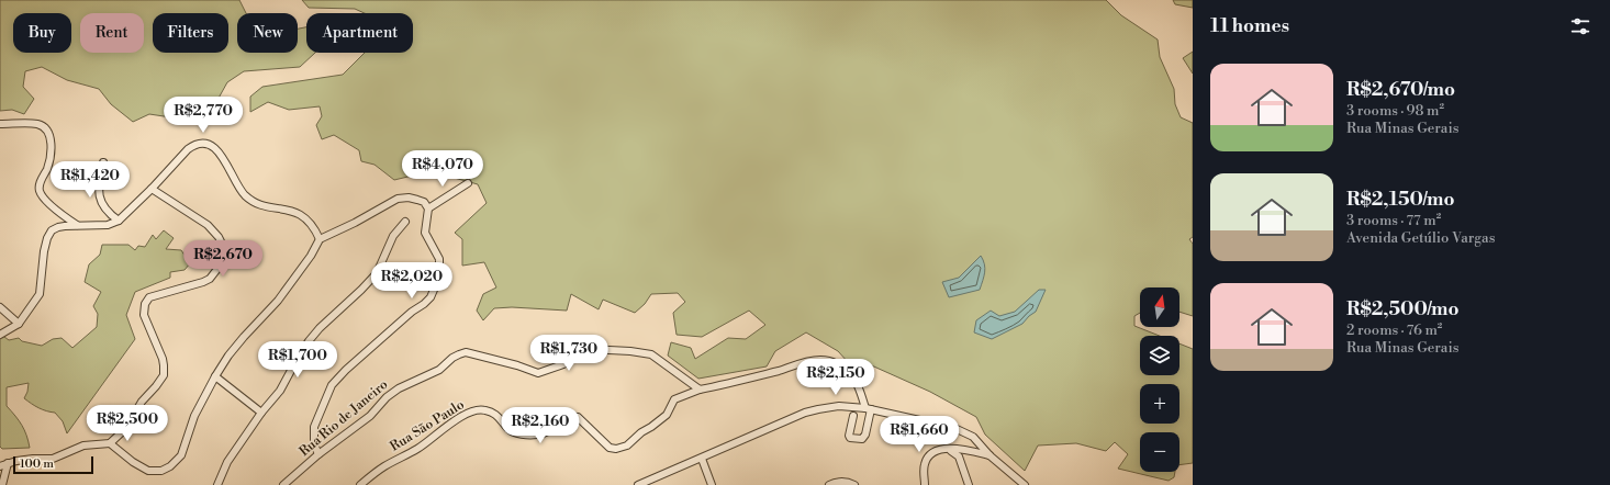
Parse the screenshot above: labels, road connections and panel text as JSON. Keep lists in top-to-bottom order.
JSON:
{
  "streets": {
    "street": ["Rua Rio de Janeiro", "Rua São Paulo"]
  },
  "crossings": [
    ["Rua Rio de Janeiro", "Rua São Paulo"]
  ],
  "scale_bar": "100 m",
  "north": "top",
  "page": {
    "heading": "11 homes",
    "chip": [
      "Buy",
      "Rent",
      "Filters",
      "New",
      "Apartment"
    ],
    "list": [
      {
        "name": "R$2,670/mo",
        "note": "3 rooms · 98 m² · Rua Minas Gerais"
      },
      {
        "name": "R$2,150/mo",
        "note": "3 rooms · 77 m² · Avenida Getúlio Vargas"
      },
      {
        "name": "R$2,500/mo",
        "note": "2 rooms · 76 m² · Rua Minas Gerais"
      }
    ],
    "price": [
      "R$2,770",
      "R$4,070",
      "R$1,420",
      "R$2,670",
      "R$2,020",
      "R$1,730",
      "R$1,700",
      "R$2,150",
      "R$2,500",
      "R$2,160",
      "R$1,660"
    ],
    "map_buttons": ["+", "−"],
    "scale": "100 m"
  }
}
